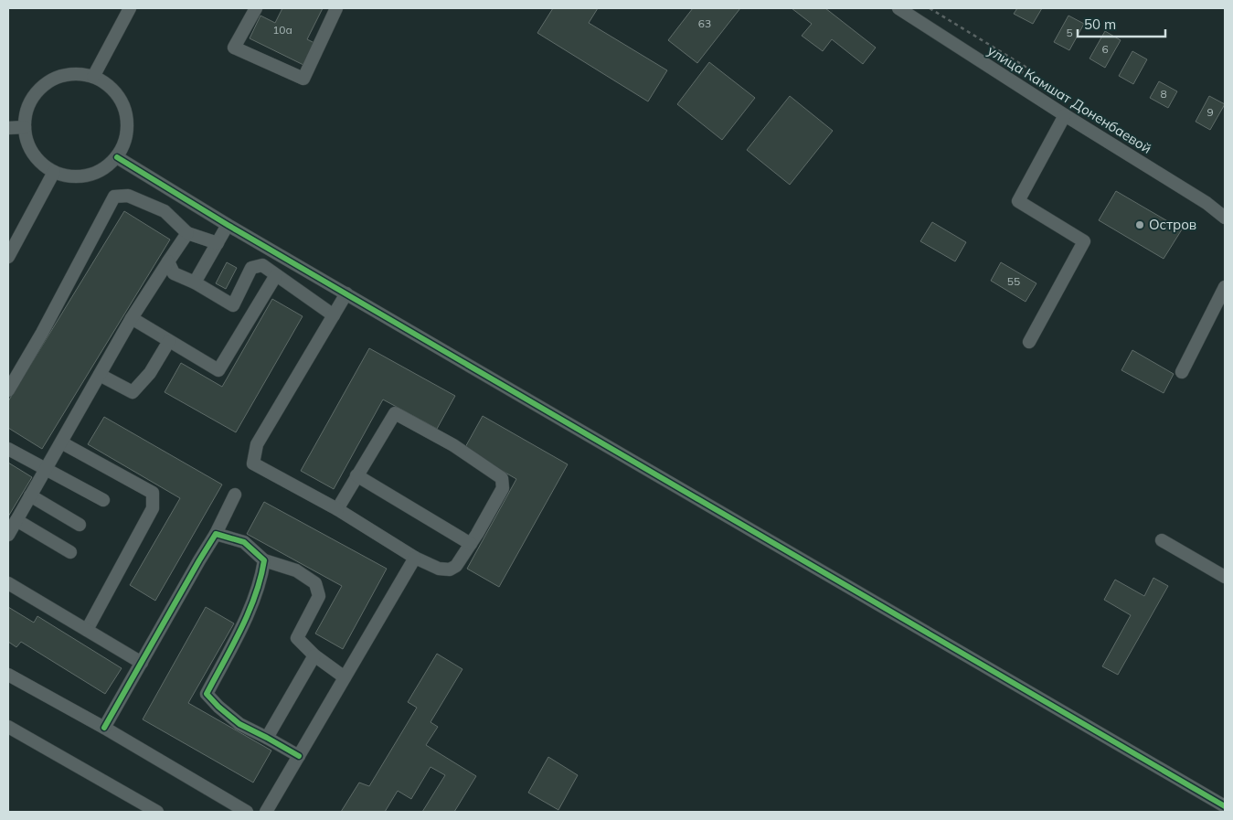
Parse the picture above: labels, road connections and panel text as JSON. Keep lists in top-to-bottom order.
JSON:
{
  "streets": {
    "street": ["улица Камшат Доненбаевой"]
  },
  "places": ["Остров"],
  "house_numbers": [
    "63",
    "10а",
    "5",
    "6",
    "8",
    "9",
    "55"
  ],
  "scale_bar": "50 m"
}
